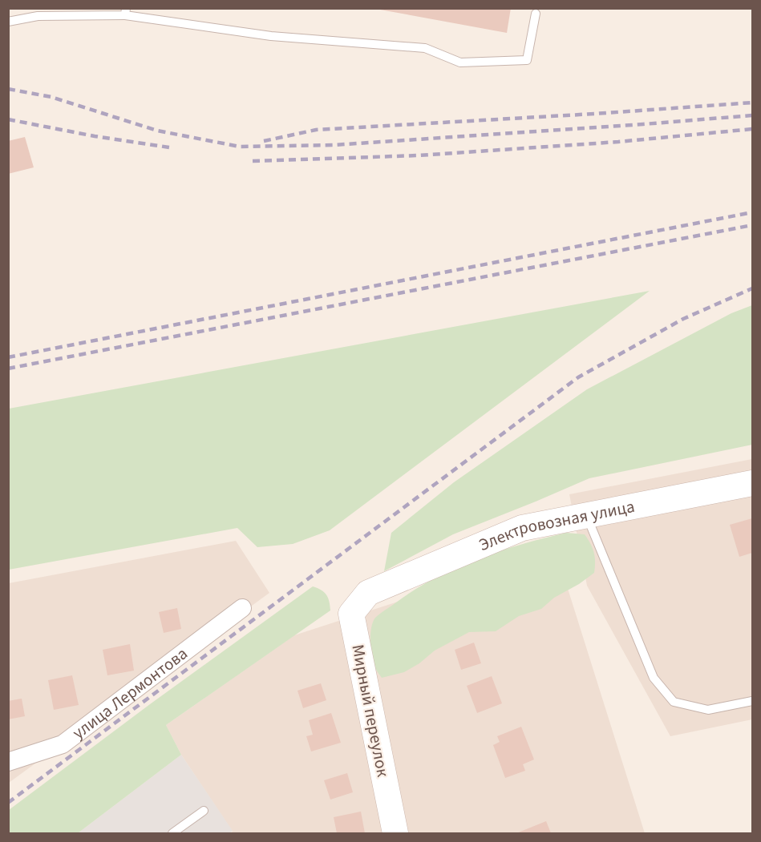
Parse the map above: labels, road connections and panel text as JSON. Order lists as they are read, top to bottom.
{
  "streets": {
    "street": ["Электровозная улица", "улица Лермонтова", "Мирный переулок"]
  },
  "crossings": [
    ["Электровозная улица", "Мирный переулок"]
  ]
}
